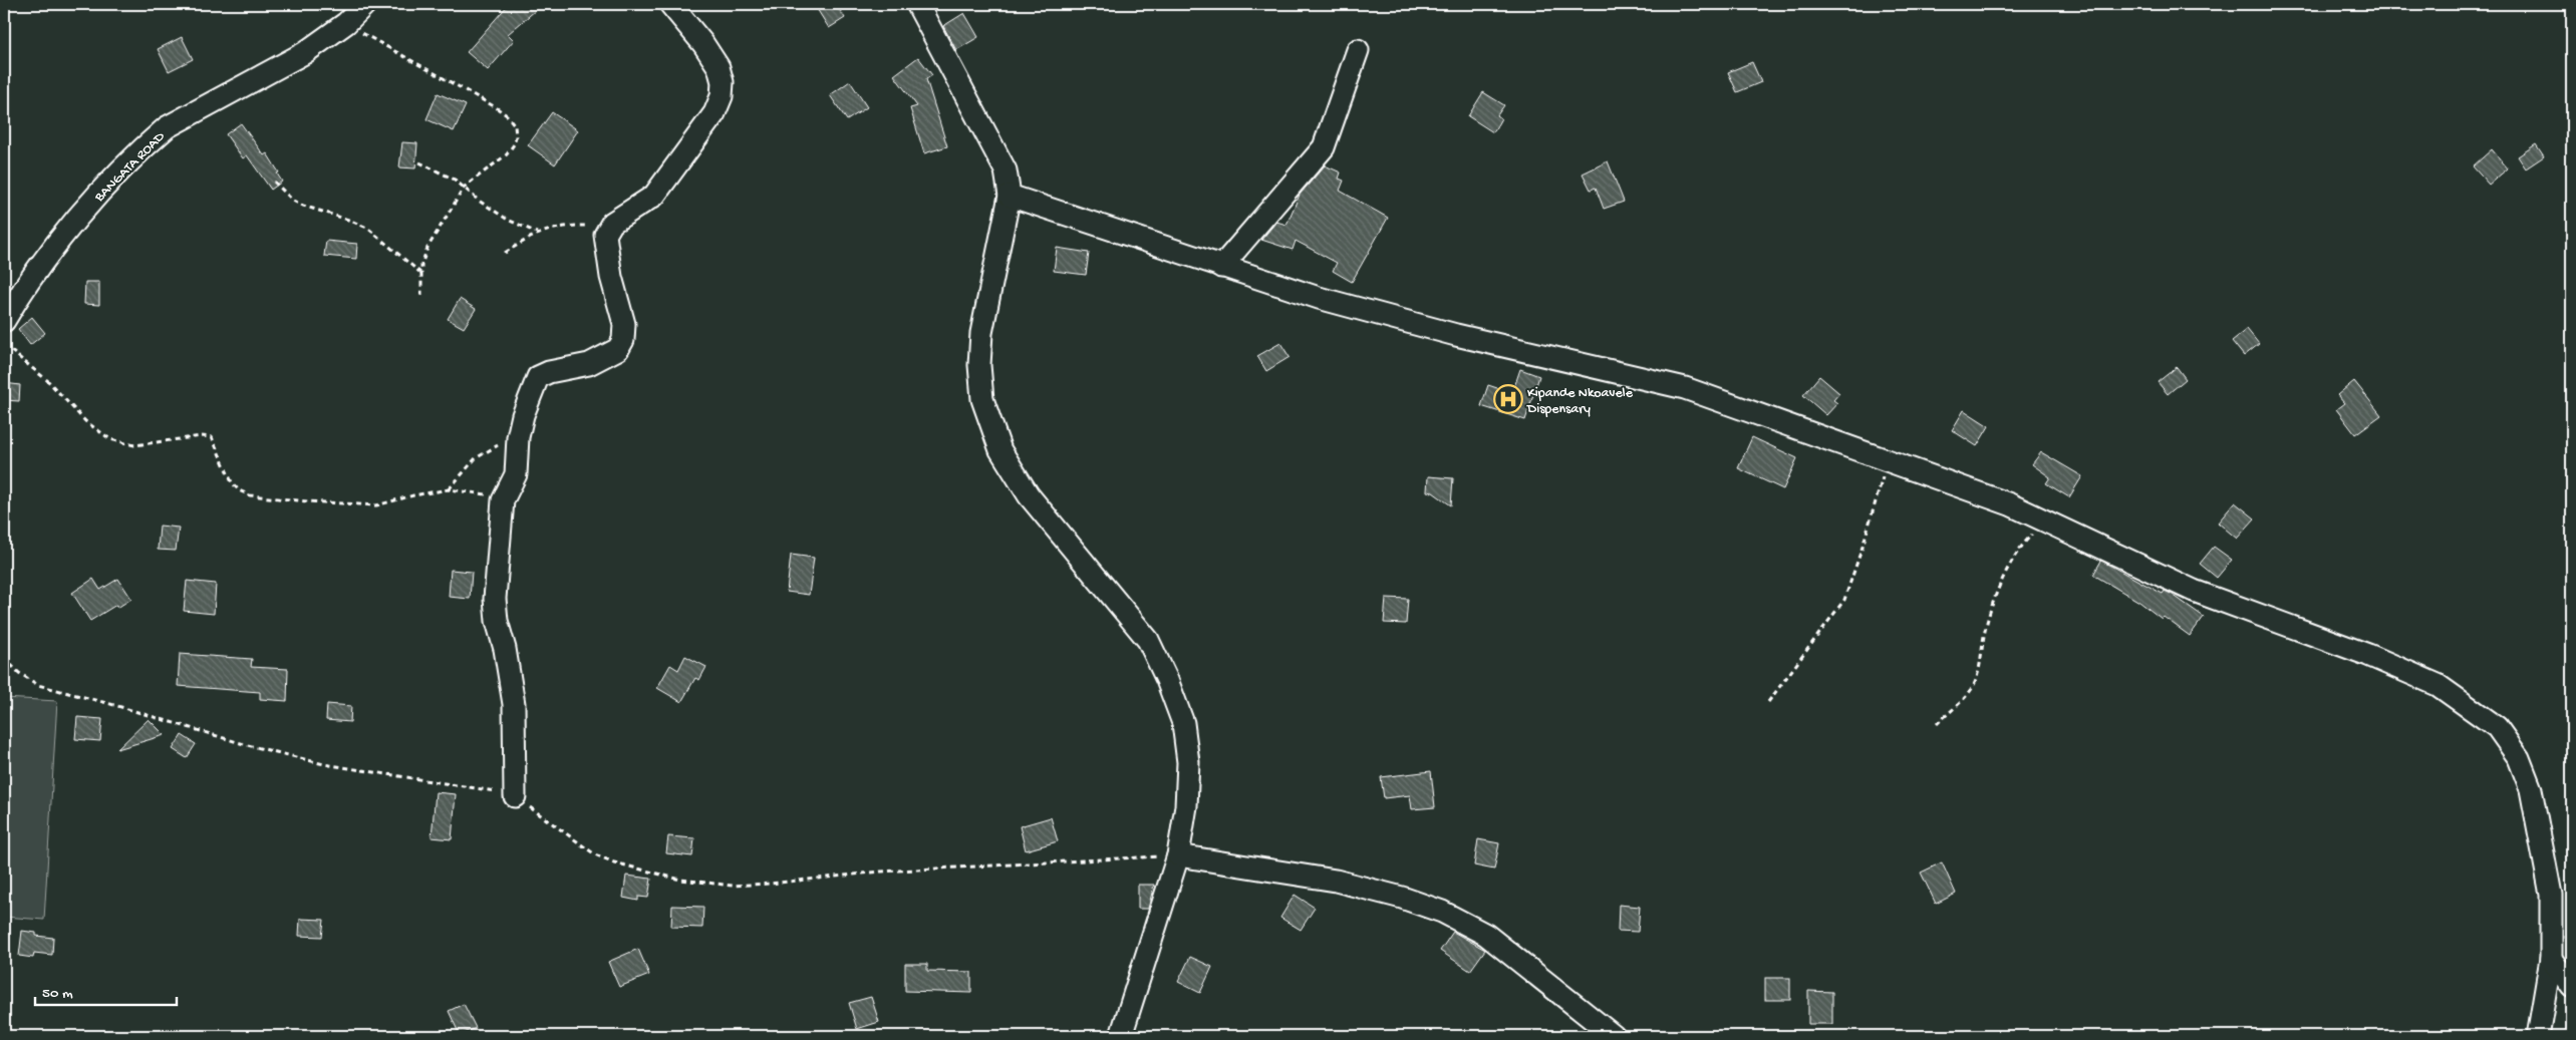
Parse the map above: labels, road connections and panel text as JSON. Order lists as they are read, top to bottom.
{
  "streets": {
    "street": ["BANGATA ROAD"]
  },
  "places": {
    "hospital": ["Kipande Nkoavele Dispensary"]
  },
  "scale_bar": "50 m"
}
